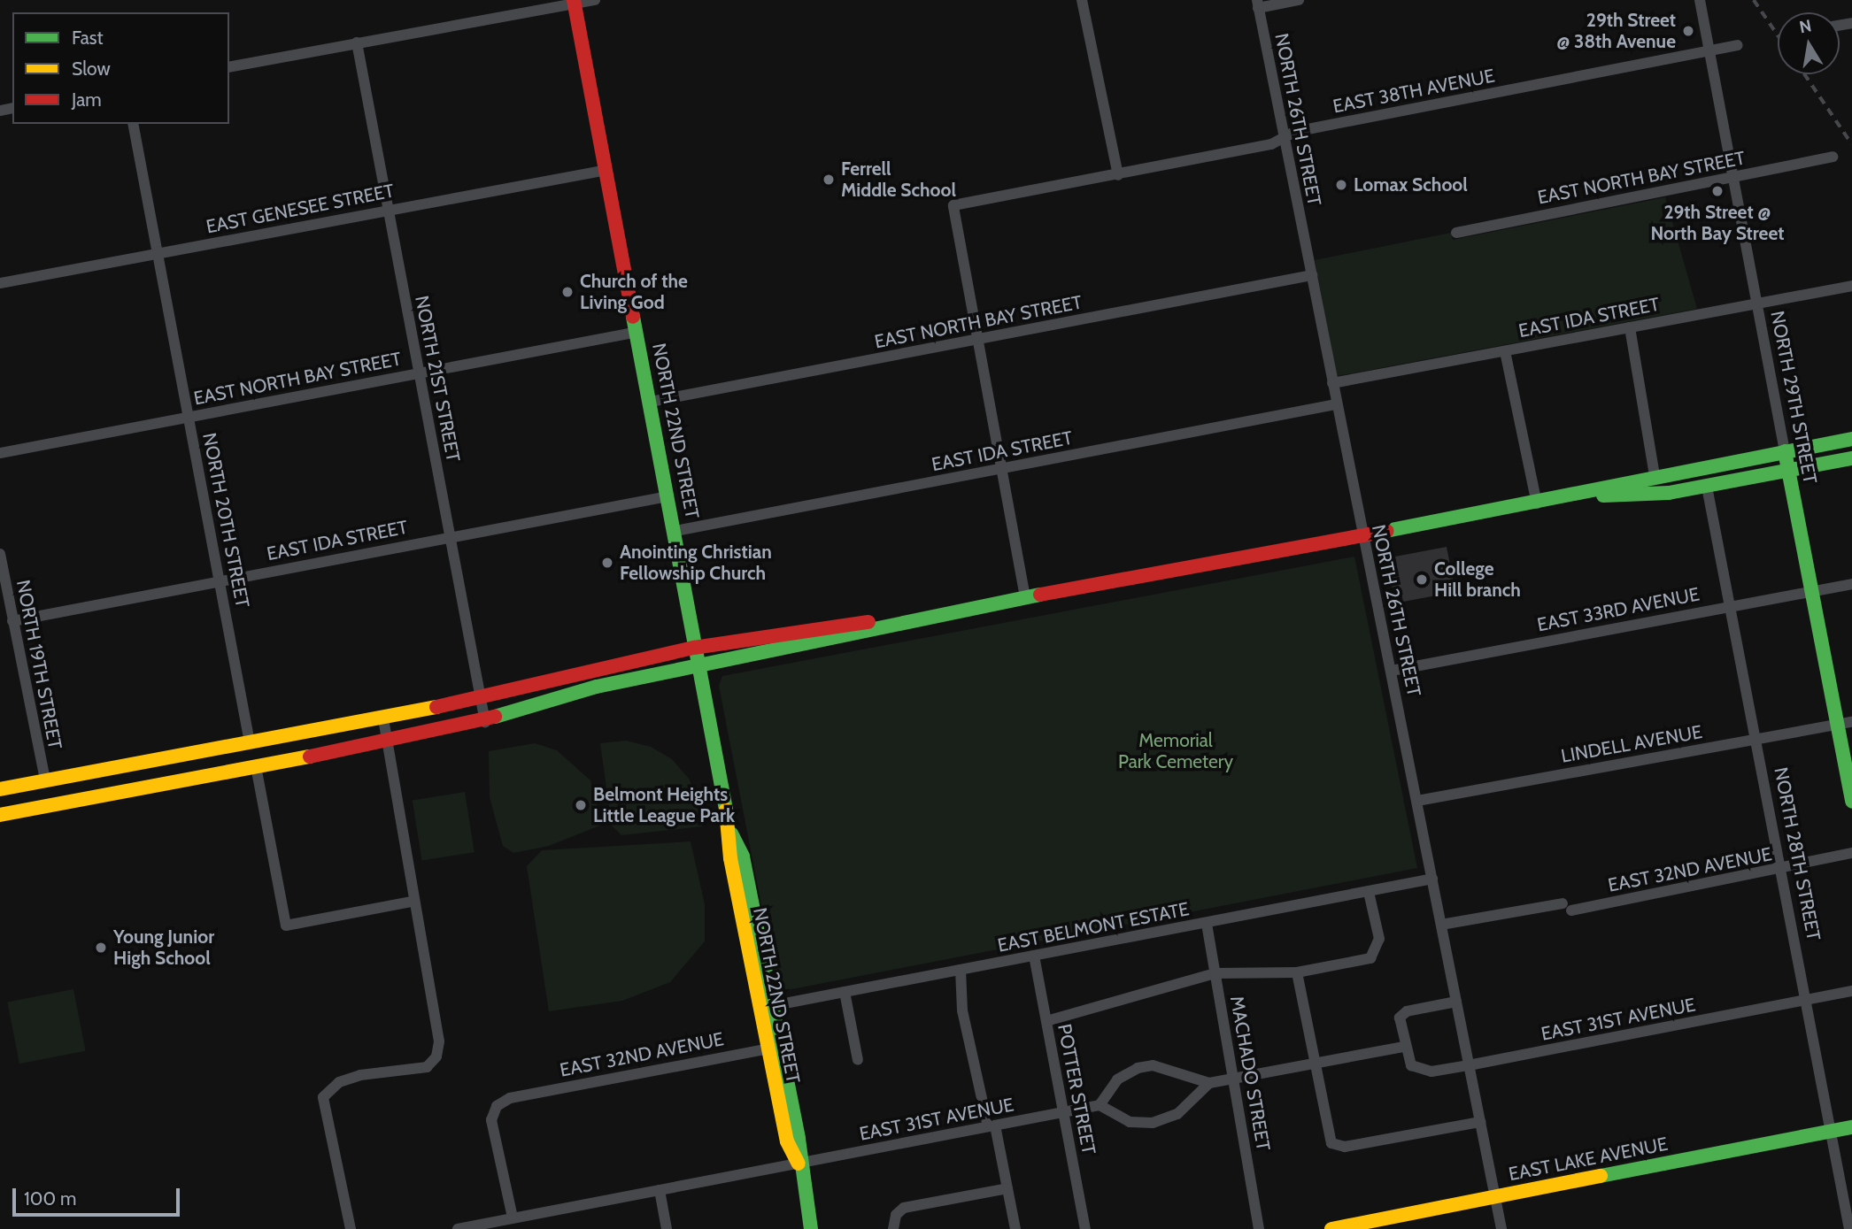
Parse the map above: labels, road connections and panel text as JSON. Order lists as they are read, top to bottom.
{
  "streets": {
    "main road": ["NORTH 29TH STREET", "NORTH 22ND STREET", "EAST LAKE AVENUE"],
    "street": [
      "EAST 38TH AVENUE",
      "NORTH 26TH STREET",
      "EAST NORTH BAY STREET",
      "EAST GENESEE STREET",
      "EAST IDA STREET",
      "NORTH 21ST STREET",
      "NORTH 20TH STREET",
      "EAST 33RD AVENUE",
      "NORTH 19TH STREET",
      "LINDELL AVENUE",
      "NORTH 28TH STREET",
      "EAST 32ND AVENUE",
      "EAST BELMONT ESTATE",
      "EAST 31ST AVENUE",
      "MACHADO STREET",
      "POTTER STREET"
    ]
  },
  "crossings": [
    ["EAST 38TH AVENUE", "NORTH 26TH STREET"],
    ["EAST 38TH AVENUE", "EAST NORTH BAY STREET"],
    ["EAST 38TH AVENUE", "NORTH 29TH STREET"],
    ["NORTH 26TH STREET", "EAST NORTH BAY STREET"],
    ["NORTH 26TH STREET", "EAST IDA STREET"],
    ["NORTH 26TH STREET", "EAST 33RD AVENUE"],
    ["NORTH 26TH STREET", "LINDELL AVENUE"],
    ["NORTH 26TH STREET", "EAST 32ND AVENUE"],
    ["NORTH 26TH STREET", "EAST BELMONT ESTATE"],
    ["NORTH 26TH STREET", "EAST 31ST AVENUE"],
    ["NORTH 26TH STREET", "EAST LAKE AVENUE"],
    ["EAST NORTH BAY STREET", "NORTH 21ST STREET"],
    ["EAST NORTH BAY STREET", "NORTH 29TH STREET"],
    ["EAST NORTH BAY STREET", "NORTH 22ND STREET"],
    ["EAST NORTH BAY STREET", "NORTH 20TH STREET"],
    ["EAST GENESEE STREET", "NORTH 21ST STREET"],
    ["EAST GENESEE STREET", "NORTH 22ND STREET"],
    ["EAST GENESEE STREET", "NORTH 20TH STREET"],
    ["EAST IDA STREET", "NORTH 21ST STREET"],
    ["EAST IDA STREET", "NORTH 29TH STREET"],
    ["EAST IDA STREET", "NORTH 22ND STREET"],
    ["EAST IDA STREET", "NORTH 20TH STREET"],
    ["EAST IDA STREET", "NORTH 19TH STREET"],
    ["NORTH 29TH STREET", "EAST 33RD AVENUE"],
    ["NORTH 29TH STREET", "LINDELL AVENUE"],
    ["NORTH 22ND STREET", "EAST 32ND AVENUE"],
    ["NORTH 22ND STREET", "EAST BELMONT ESTATE"],
    ["NORTH 22ND STREET", "EAST 31ST AVENUE"],
    ["EAST 33RD AVENUE", "NORTH 28TH STREET"],
    ["LINDELL AVENUE", "NORTH 28TH STREET"],
    ["NORTH 28TH STREET", "EAST 32ND AVENUE"],
    ["NORTH 28TH STREET", "EAST 31ST AVENUE"],
    ["NORTH 28TH STREET", "EAST LAKE AVENUE"],
    ["EAST 32ND AVENUE", "EAST 31ST AVENUE"],
    ["EAST BELMONT ESTATE", "MACHADO STREET"],
    ["EAST BELMONT ESTATE", "POTTER STREET"],
    ["EAST 31ST AVENUE", "POTTER STREET"]
  ],
  "parks": ["Memorial Park Cemetery"],
  "places": [
    "29th Street @ 38th Avenue",
    "Ferrell Middle School",
    "Lomax School",
    "29th Street @ North Bay Street",
    "Church of the Living God",
    "Anointing Christian Fellowship Church",
    "College Hill branch",
    "Belmont Heights Little League Park",
    "Young Junior High School"
  ],
  "legend": ["Fast", "Slow", "Jam"],
  "scale_bar": "100 m",
  "north": "top"
}
